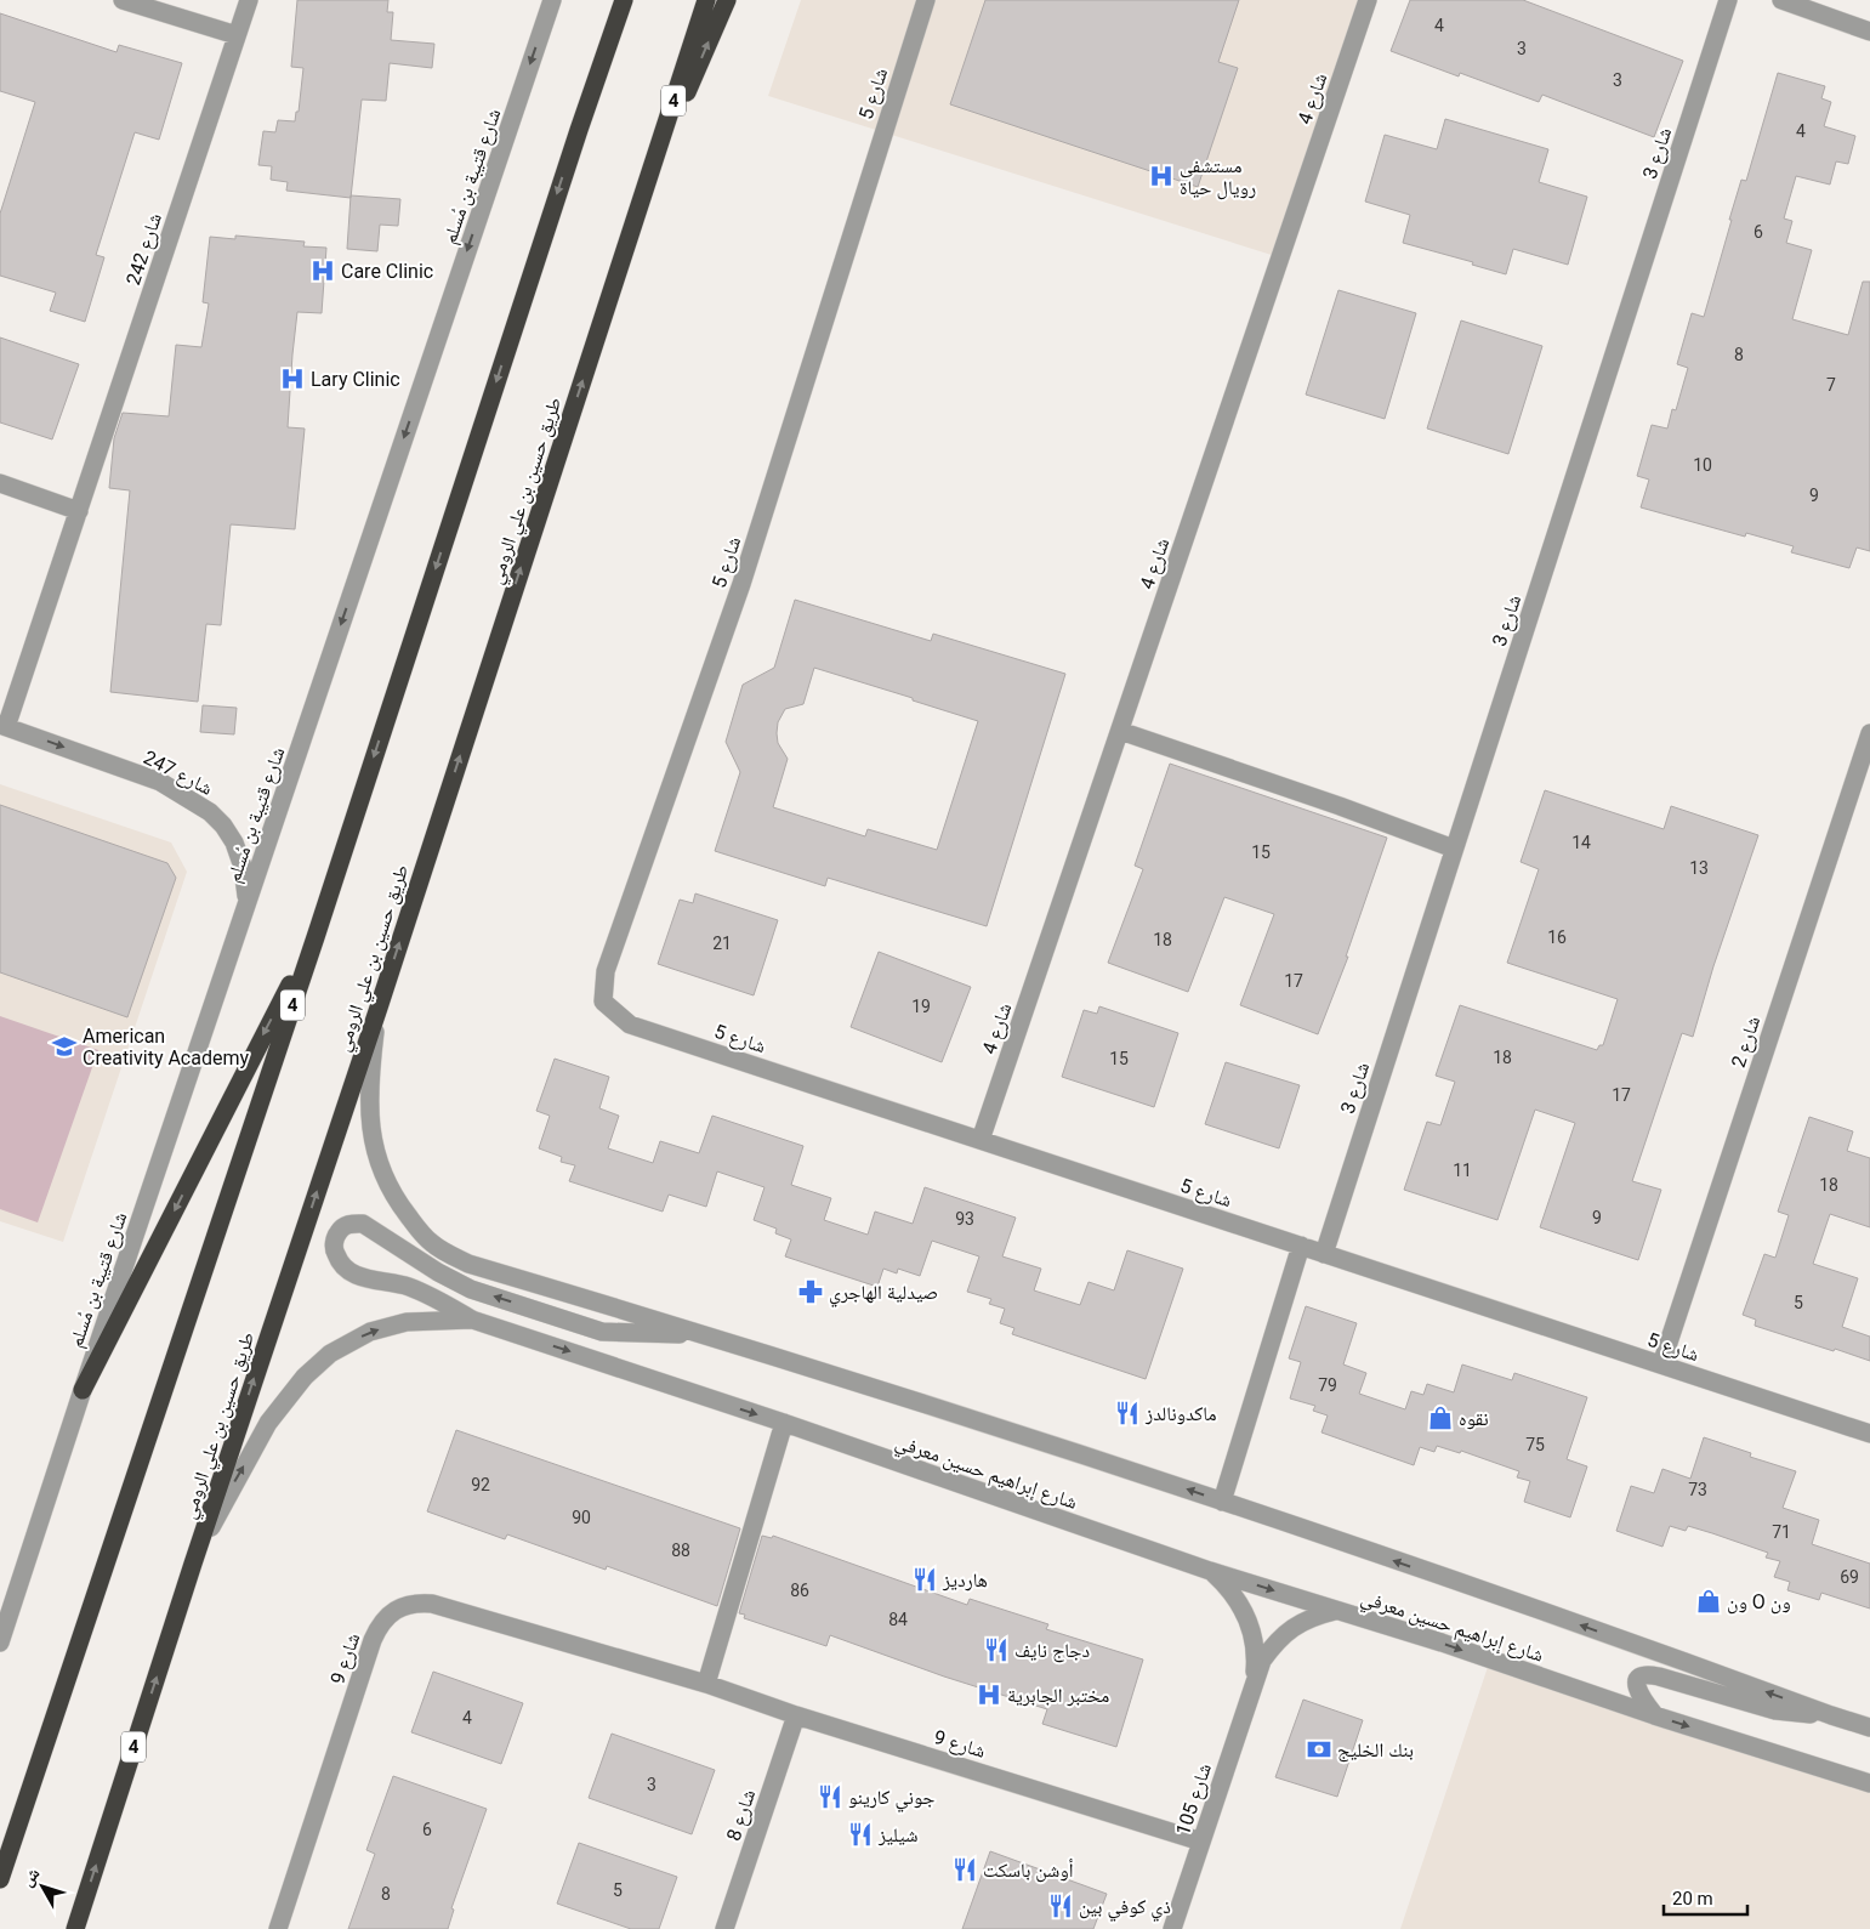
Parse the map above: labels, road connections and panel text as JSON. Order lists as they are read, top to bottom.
{
  "streets": {
    "highway": ["4", "طريق حسين بن علي الرومي"],
    "street": [
      "شارع 5",
      "شارع 4",
      "شارع 3",
      "شارع قتيبة بن مُسلم",
      "شارع 242",
      "شارع 247",
      "شارع 2",
      "شارع إبراهيم حسين معرفي",
      "شارع 9",
      "شارع 105",
      "شارع 8"
    ]
  },
  "crossings": [
    ["شارع 5", "شارع 4"],
    ["شارع 5", "شارع 3"],
    ["شارع 5", "شارع 2"],
    ["شارع قتيبة بن مُسلم", "شارع 247"],
    ["شارع 242", "شارع 247"],
    ["طريق حسين بن علي الرومي", "شارع إبراهيم حسين معرفي"],
    ["شارع إبراهيم حسين معرفي", "شارع 105"],
    ["شارع 9", "شارع 105"],
    ["شارع 9", "شارع 8"]
  ],
  "one_way": ["شارع قتيبة بن مُسلم", "شارع 247"],
  "places": {
    "hospital": [
      "مستشفى رويال حياة",
      "Care Clinic",
      "Lary Clinic",
      "مختبر الجابرية"
    ],
    "school or university": ["American Creativity Academy"],
    "pharmacy": ["صيدلية الهاجري"],
    "restaurant": [
      "ماكدونالدز",
      "هارديز",
      "دجاج نايف",
      "جوني كارينو",
      "شيليز",
      "أوشن باسكت",
      "ذي كوفي بين"
    ],
    "shop": ["نقوه", "ون O ون"],
    "bank": ["بنك الخليج"]
  },
  "house_numbers": [
    "4",
    "3",
    "3",
    "4",
    "6",
    "8",
    "7",
    "10",
    "9",
    "14",
    "15",
    "13",
    "16",
    "18",
    "21",
    "17",
    "19",
    "18",
    "15",
    "17",
    "11",
    "18",
    "9",
    "93",
    "5",
    "79",
    "75",
    "92",
    "73",
    "90",
    "71",
    "88",
    "69",
    "86",
    "84",
    "4",
    "3",
    "6",
    "5",
    "8"
  ],
  "scale_bar": "20 m",
  "north": "top left"
}
